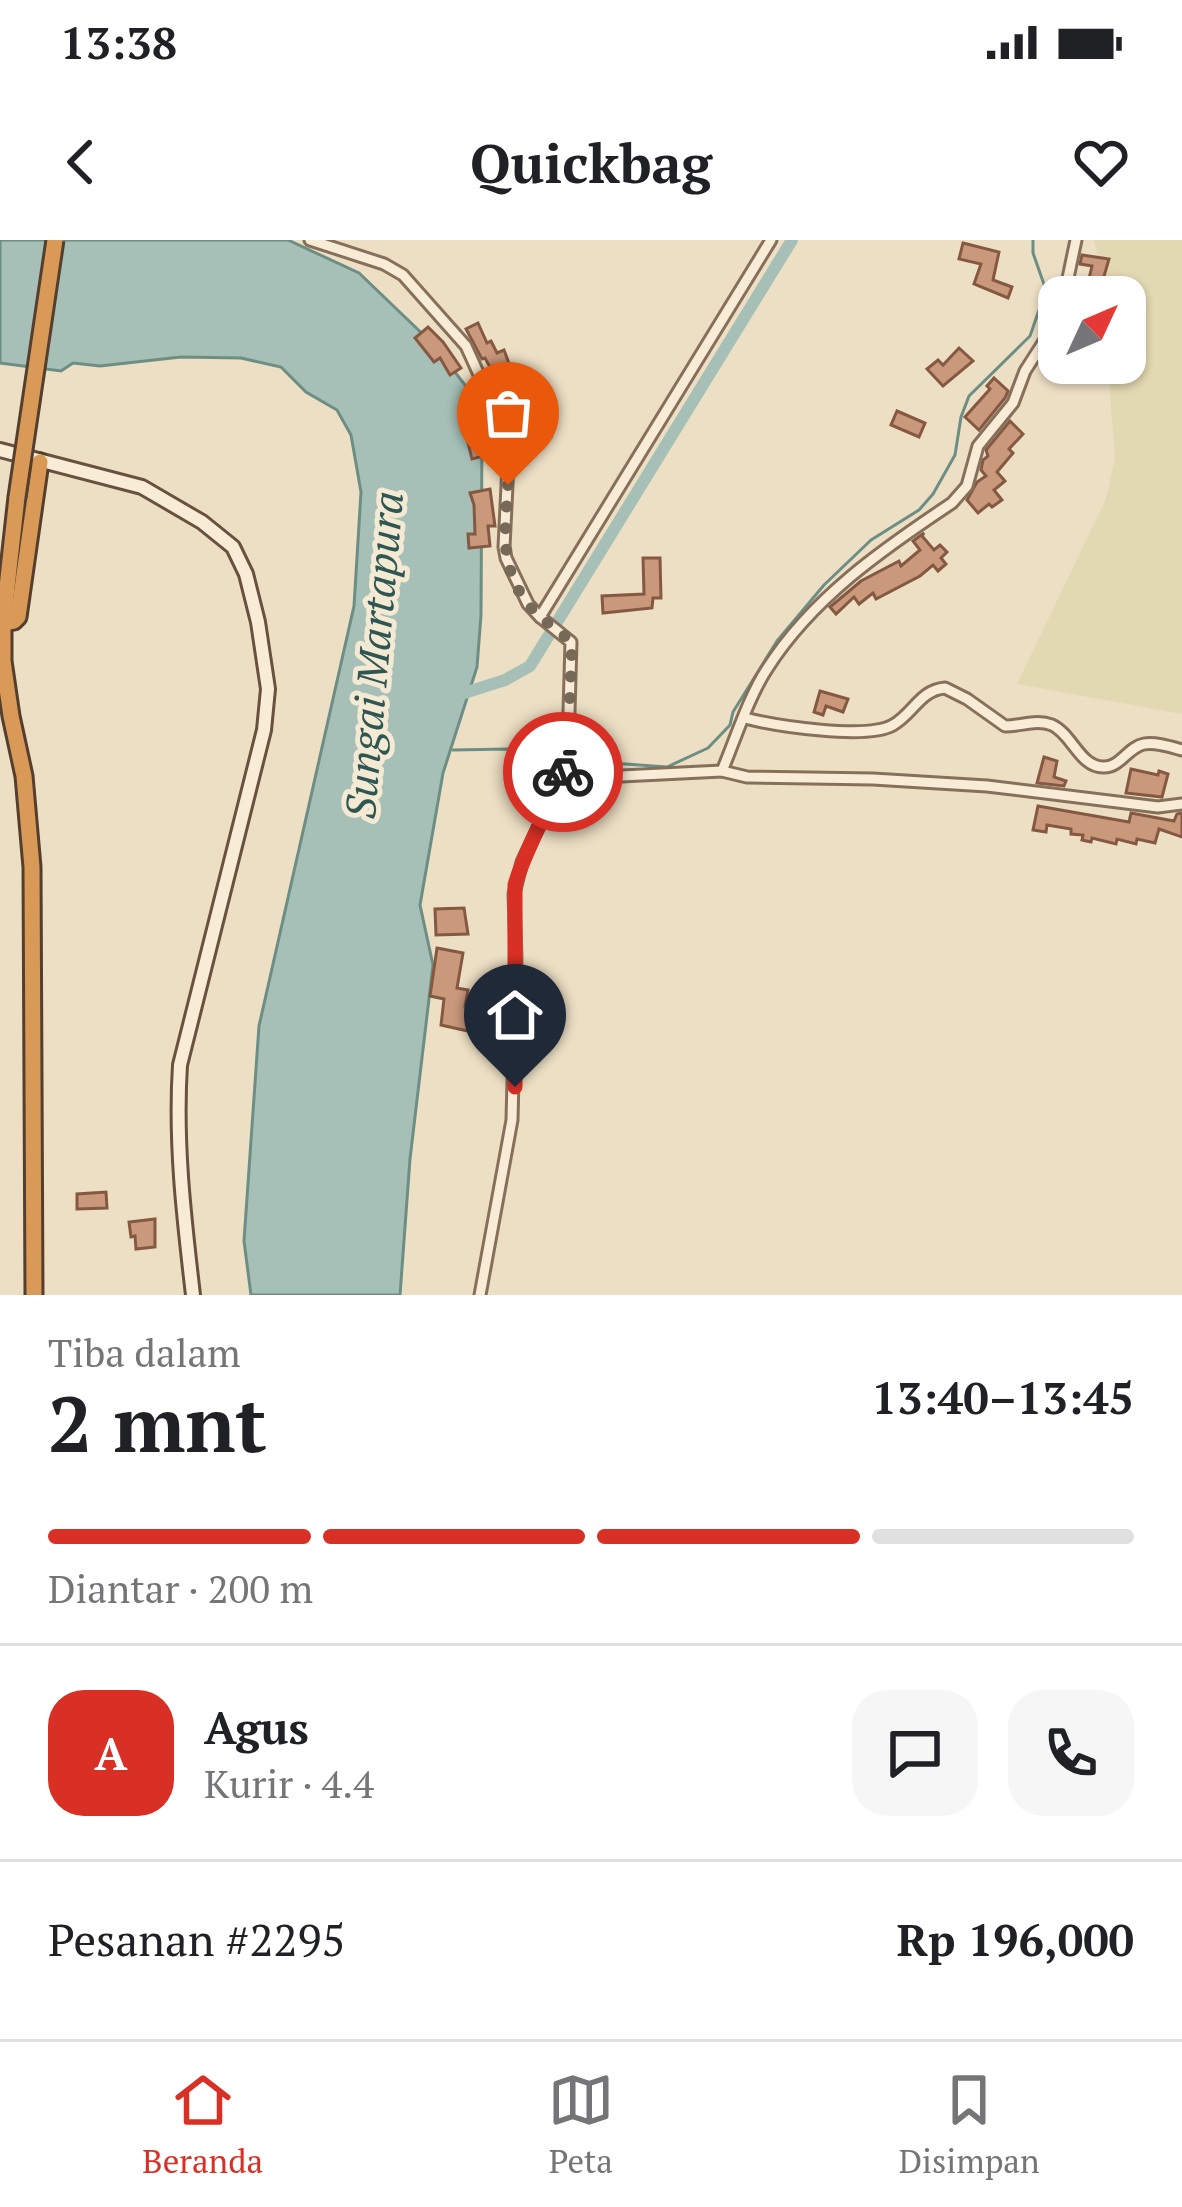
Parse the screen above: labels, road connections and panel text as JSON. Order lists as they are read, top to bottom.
{
  "water": ["Sungai Martapura"],
  "north": "top right",
  "page": {
    "status": "13:38",
    "header": "Quickbag",
    "heading": ["2 mnt", "Tiba dalam", "13:40–13:45"],
    "panel": [
      "Agus",
      "Kurir · 4.4",
      "Pesanan #2295",
      "Rp 196,000"
    ],
    "bar": "Diantar · 200 m",
    "round": "A",
    "tabs": ["Beranda", "Peta", "Disimpan"]
  }
}
